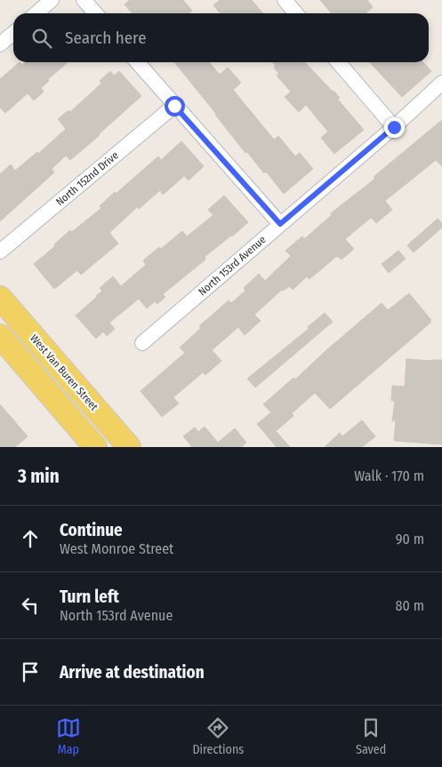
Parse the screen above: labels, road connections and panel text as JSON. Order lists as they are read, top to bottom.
{
  "streets": {
    "main road": ["West Van Buren Street"],
    "street": ["North 152nd Drive", "North 153rd Avenue"]
  },
  "page": {
    "search": "Search here",
    "heading": ["3 min", "Walk · 170 m"],
    "list": [
      ["Continue", "West Monroe Street", "90 m"],
      ["Turn left", "North 153rd Avenue", "80 m"],
      "Arrive at destination"
    ],
    "nav": ["Map", "Directions", "Saved"]
  }
}
